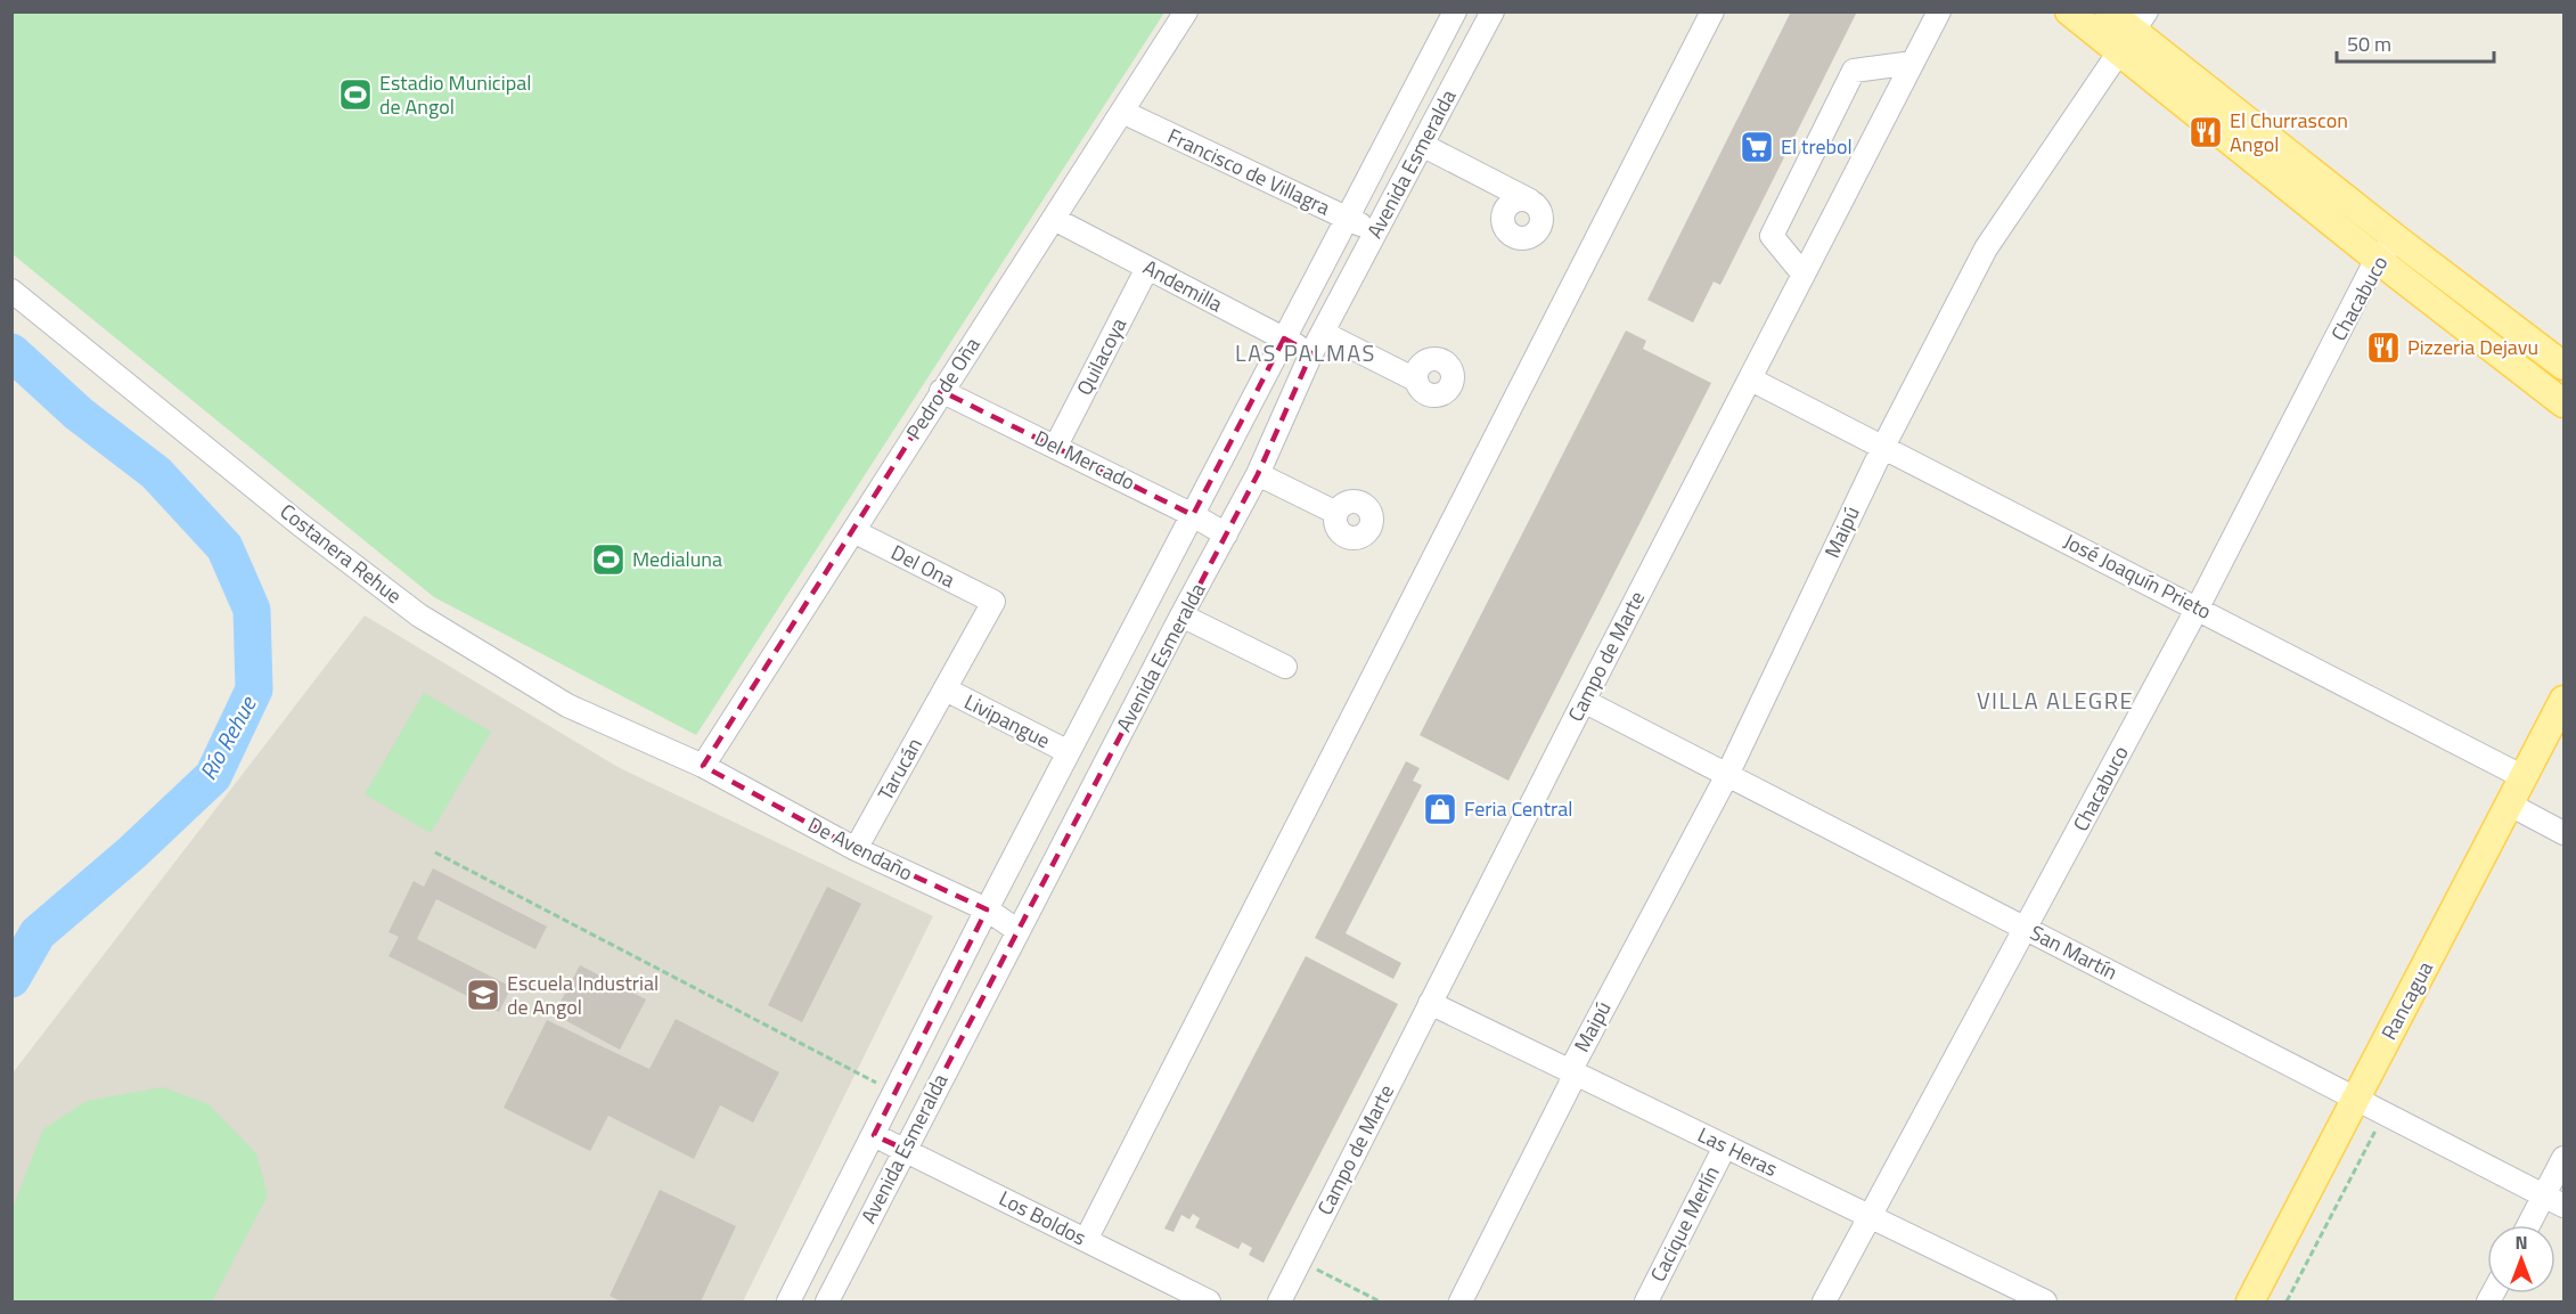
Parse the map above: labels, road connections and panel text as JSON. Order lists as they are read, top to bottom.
{
  "streets": {
    "main road": ["Rancagua"],
    "street": [
      "Avenida Esmeralda",
      "Francisco de Villagra",
      "Andemilla",
      "Chacabuco",
      "Quilacoya",
      "Pedro de Oña",
      "Del Mercado",
      "Maipú",
      "Costanera Rehue",
      "Del Ona",
      "José Joaquín Prieto",
      "Campo de Marte",
      "Livipangue",
      "Tarucán",
      "De Avendaño",
      "San Martín",
      "Las Heras",
      "Los Boldos",
      "Cacique Merlín"
    ]
  },
  "crossings": [
    ["Avenida Esmeralda", "Francisco de Villagra"],
    ["Avenida Esmeralda", "Andemilla"],
    ["Avenida Esmeralda", "Del Mercado"],
    ["Avenida Esmeralda", "Livipangue"],
    ["Avenida Esmeralda", "De Avendaño"],
    ["Avenida Esmeralda", "Los Boldos"],
    ["Francisco de Villagra", "Pedro de Oña"],
    ["Andemilla", "Quilacoya"],
    ["Andemilla", "Pedro de Oña"],
    ["Chacabuco", "José Joaquín Prieto"],
    ["Chacabuco", "San Martín"],
    ["Chacabuco", "Las Heras"],
    ["Quilacoya", "Del Mercado"],
    ["Pedro de Oña", "Del Mercado"],
    ["Pedro de Oña", "Costanera Rehue"],
    ["Pedro de Oña", "Del Ona"],
    ["Pedro de Oña", "De Avendaño"],
    ["Maipú", "José Joaquín Prieto"],
    ["Maipú", "San Martín"],
    ["Maipú", "Las Heras"],
    ["Costanera Rehue", "De Avendaño"],
    ["Del Ona", "Tarucán"],
    ["José Joaquín Prieto", "Campo de Marte"],
    ["José Joaquín Prieto", "Rancagua"],
    ["Campo de Marte", "San Martín"],
    ["Campo de Marte", "Las Heras"],
    ["Livipangue", "Tarucán"],
    ["Tarucán", "De Avendaño"],
    ["San Martín", "Rancagua"],
    ["Las Heras", "Cacique Merlín"]
  ],
  "districts": ["LAS PALMAS", "VILLA ALEGRE"],
  "water": ["Río Rehue"],
  "places": {
    "sports": ["Estadio Municipal de Angol", "Medialuna"],
    "restaurant": ["El Churrascon Angol", "Pizzeria Dejavu"],
    "supermarket": ["El trebol"],
    "shop": ["Feria Central"],
    "school or university": ["Escuela Industrial de Angol"]
  },
  "scale_bar": "50 m",
  "north": "top"
}
